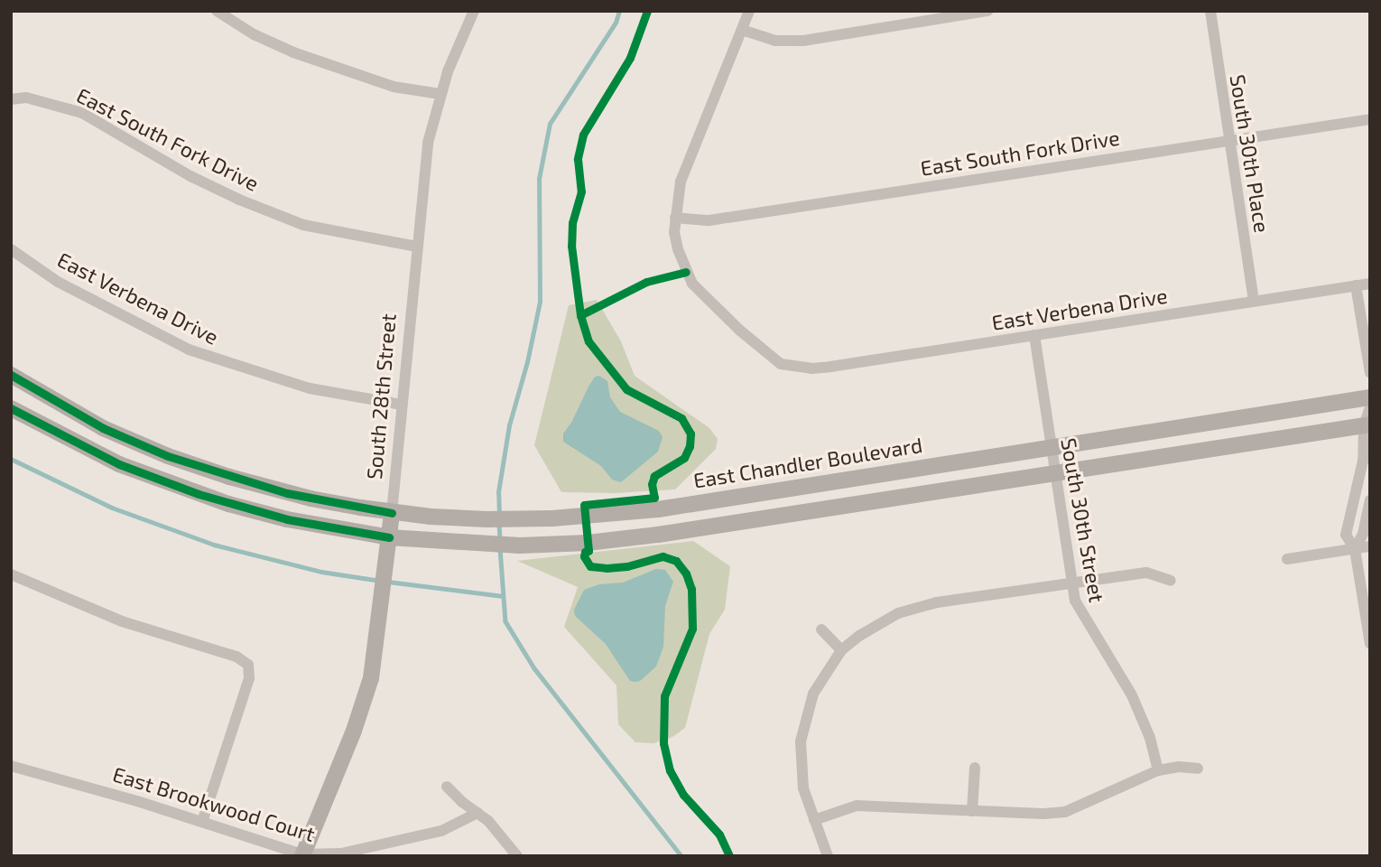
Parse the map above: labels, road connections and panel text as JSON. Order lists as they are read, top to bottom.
{
  "streets": {
    "main road": ["South 28th Street", "East Chandler Boulevard"],
    "street": [
      "East South Fork Drive",
      "South 30th Place",
      "East Verbena Drive",
      "South 30th Street",
      "East Brookwood Court"
    ]
  },
  "crossings": [
    ["East South Fork Drive", "South 30th Place"],
    ["East South Fork Drive", "East Verbena Drive"],
    ["East South Fork Drive", "South 28th Street"],
    ["South 30th Place", "East Verbena Drive"],
    ["East Verbena Drive", "South 28th Street"],
    ["East Verbena Drive", "South 30th Street"],
    ["South 28th Street", "East Chandler Boulevard"],
    ["South 28th Street", "East Brookwood Court"],
    ["East Chandler Boulevard", "South 30th Street"]
  ]
}
